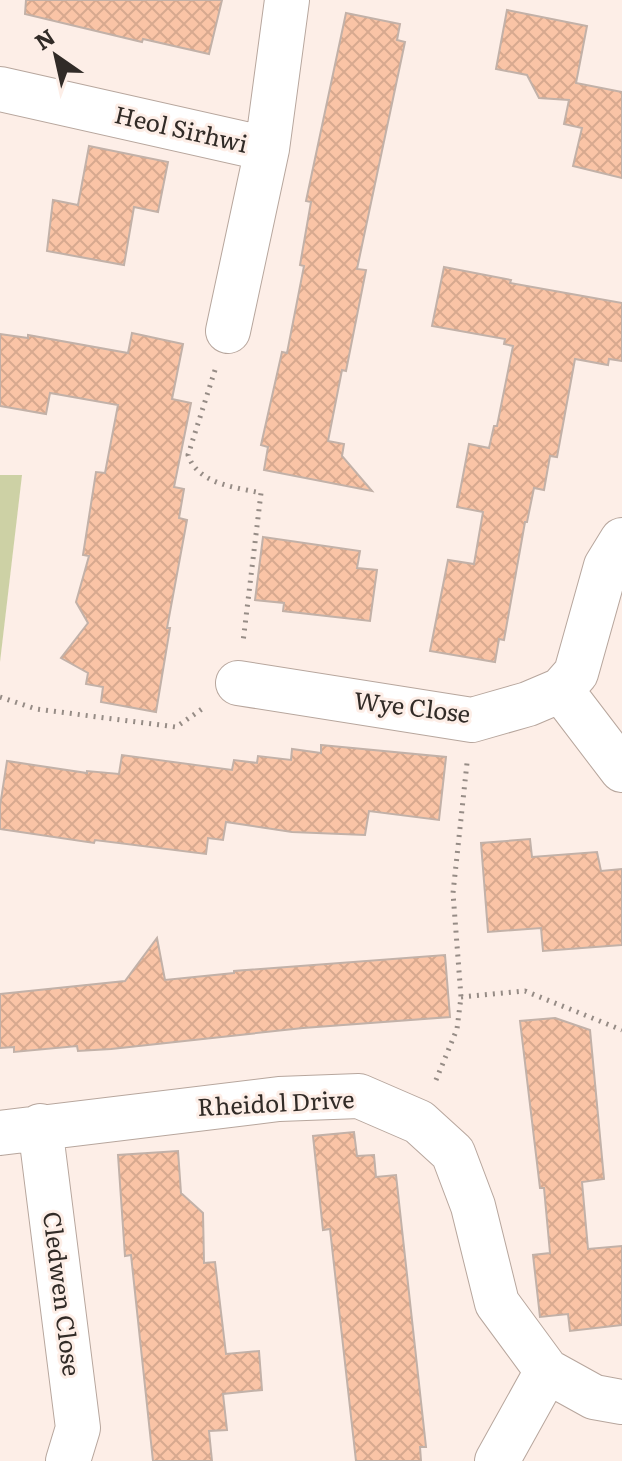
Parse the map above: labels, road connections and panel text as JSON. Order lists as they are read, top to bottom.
{
  "streets": {
    "street": [
      "Heol Sirhwi",
      "Wye Close",
      "Rheidol Drive",
      "Cledwen Close"
    ]
  },
  "crossings": [
    ["Rheidol Drive", "Cledwen Close"]
  ],
  "north": "top left"
}
